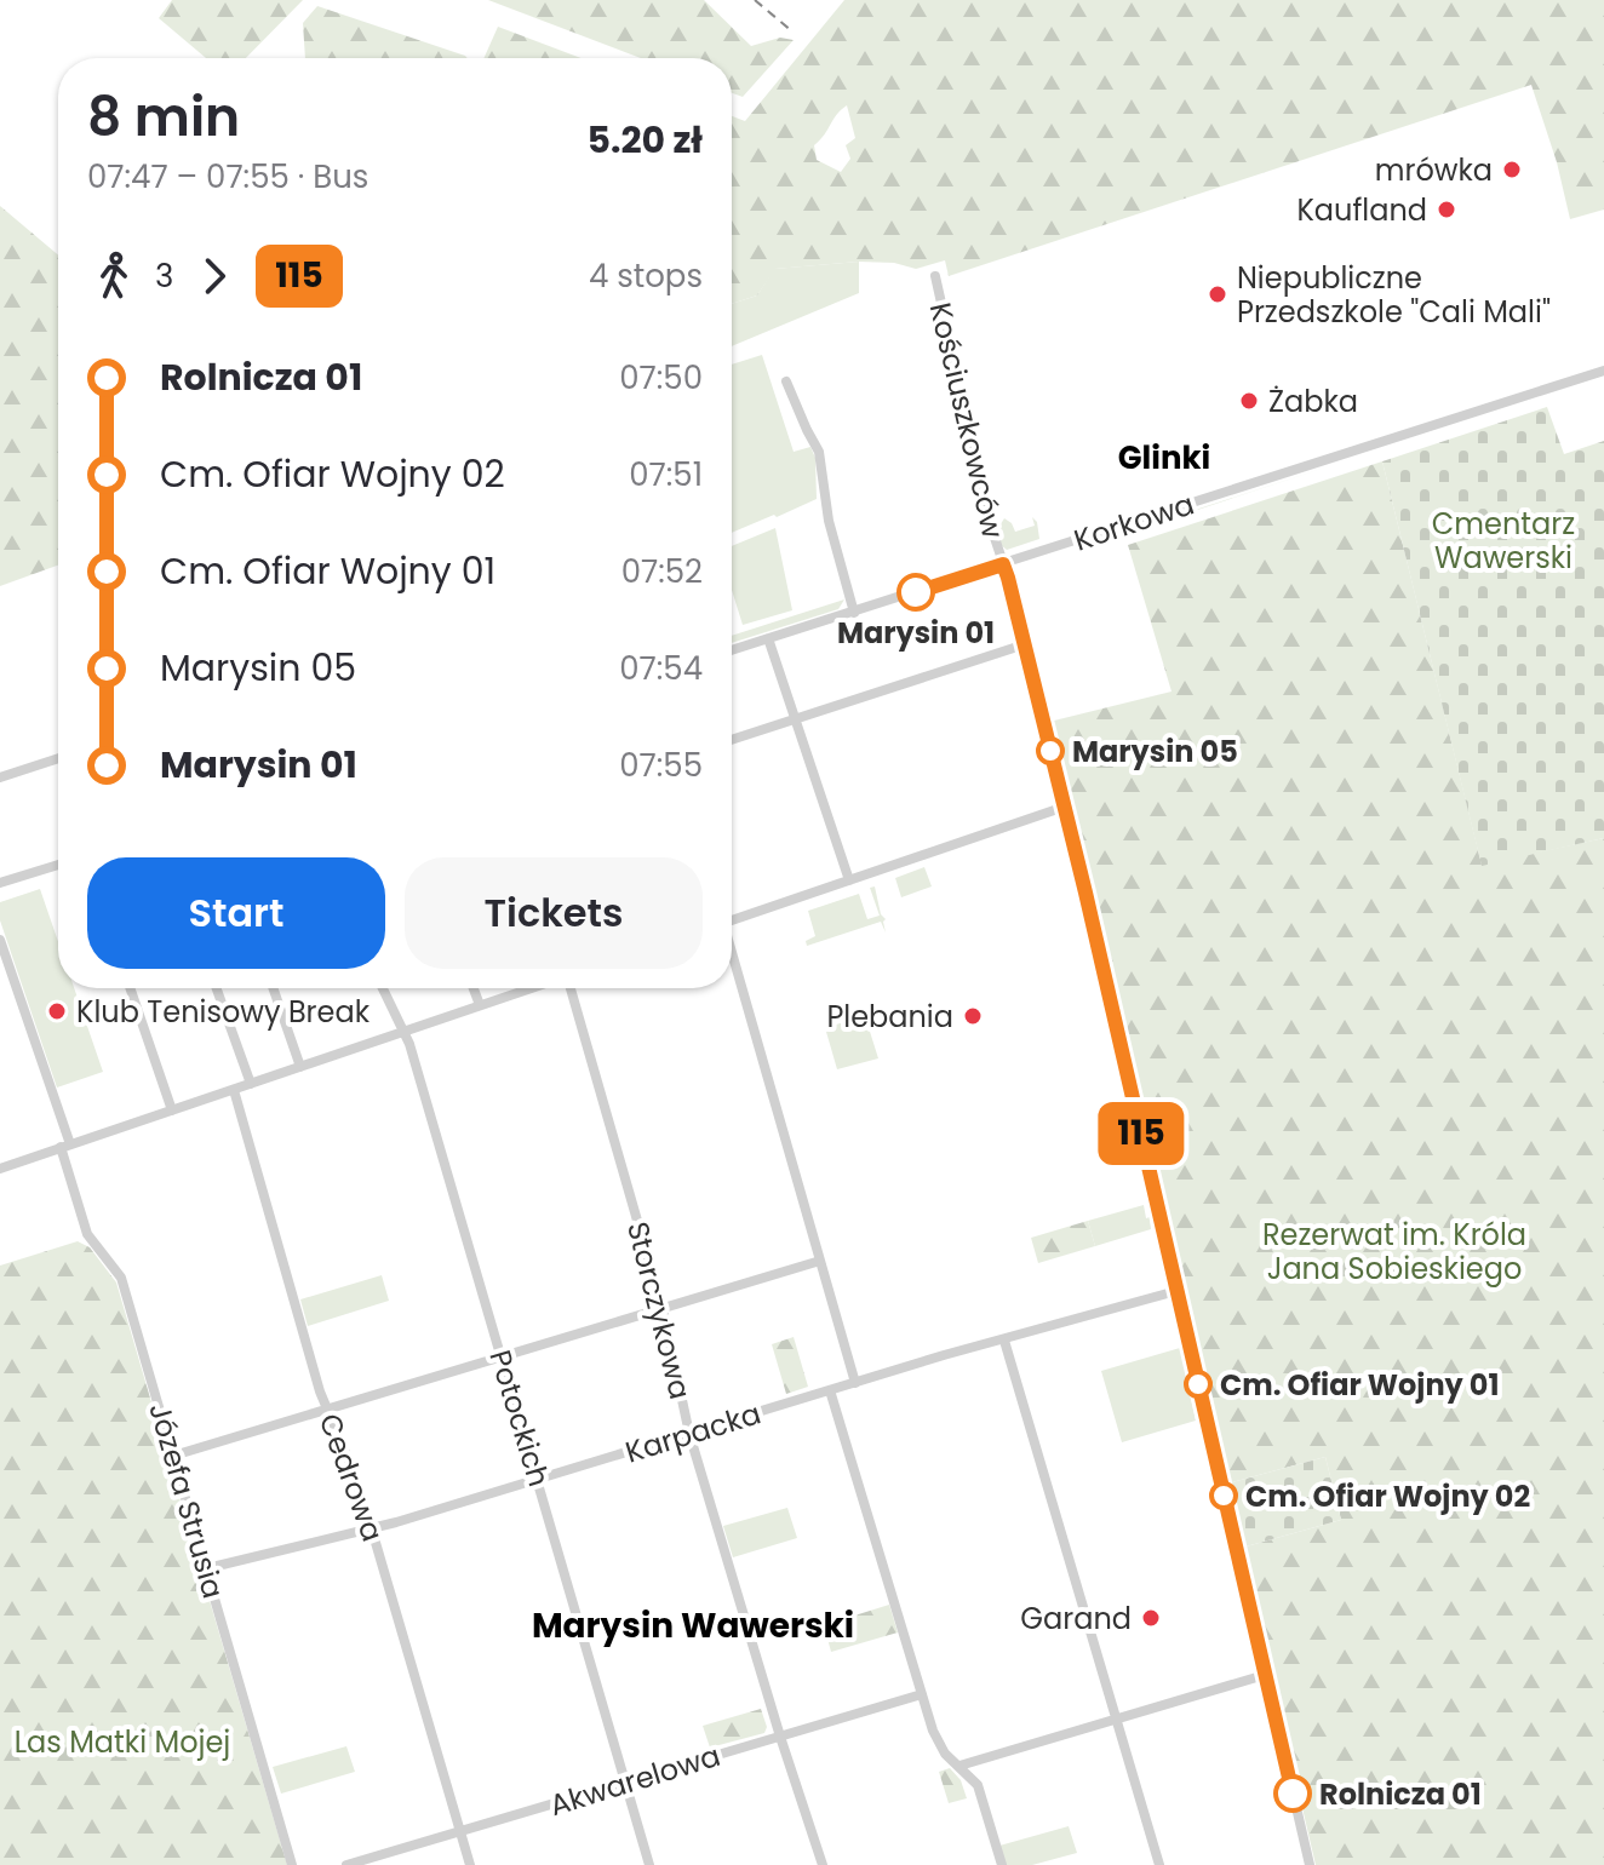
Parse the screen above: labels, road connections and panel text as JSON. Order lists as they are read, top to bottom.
{
  "streets": {
    "street": [
      "Kościuszkowców",
      "Korkowa",
      "Storczykowa",
      "Potockich",
      "Karpacka",
      "Cedrowa",
      "Józefa Strusia",
      "Akwarelowa"
    ]
  },
  "crossings": [
    ["Kościuszkowców", "Korkowa"],
    ["Kościuszkowców", "Karpacka"],
    ["Storczykowa", "Karpacka"],
    ["Storczykowa", "Akwarelowa"],
    ["Potockich", "Karpacka"],
    ["Potockich", "Akwarelowa"],
    ["Karpacka", "Cedrowa"],
    ["Karpacka", "Józefa Strusia"],
    ["Cedrowa", "Akwarelowa"]
  ],
  "districts": ["Glinki", "Marysin Wawerski"],
  "parks": ["Cmentarz Wawerski", "Rezerwat im. Króla Jana Sobieskiego", "Las Matki Mojej"],
  "places": [
    "mrówka",
    "Kaufland",
    "Niepubliczne Przedszkole \"Cali Mali\"",
    "Żabka",
    "Marysin 01",
    "Marysin 05",
    "Klub Tenisowy Break",
    "Plebania",
    "Cm. Ofiar Wojny 01",
    "Cm. Ofiar Wojny 02",
    "Garand",
    "Rolnicza 01"
  ],
  "lines": ["bus line 115"],
  "page": {
    "on_map": "115",
    "heading": ["8 min", "07:47 – 07:55 · Bus", "5.20 zł"],
    "legs": ["3", "115", "4 stops"],
    "list": [
      {
        "name": "Rolnicza 01",
        "value": "07:50"
      },
      {
        "name": "Cm. Ofiar Wojny 02",
        "value": "07:51"
      },
      {
        "name": "Cm. Ofiar Wojny 01",
        "value": "07:52"
      },
      {
        "name": "Marysin 05",
        "value": "07:54"
      },
      {
        "name": "Marysin 01",
        "value": "07:55"
      }
    ],
    "buttons": ["Start", "Tickets"]
  }
}
